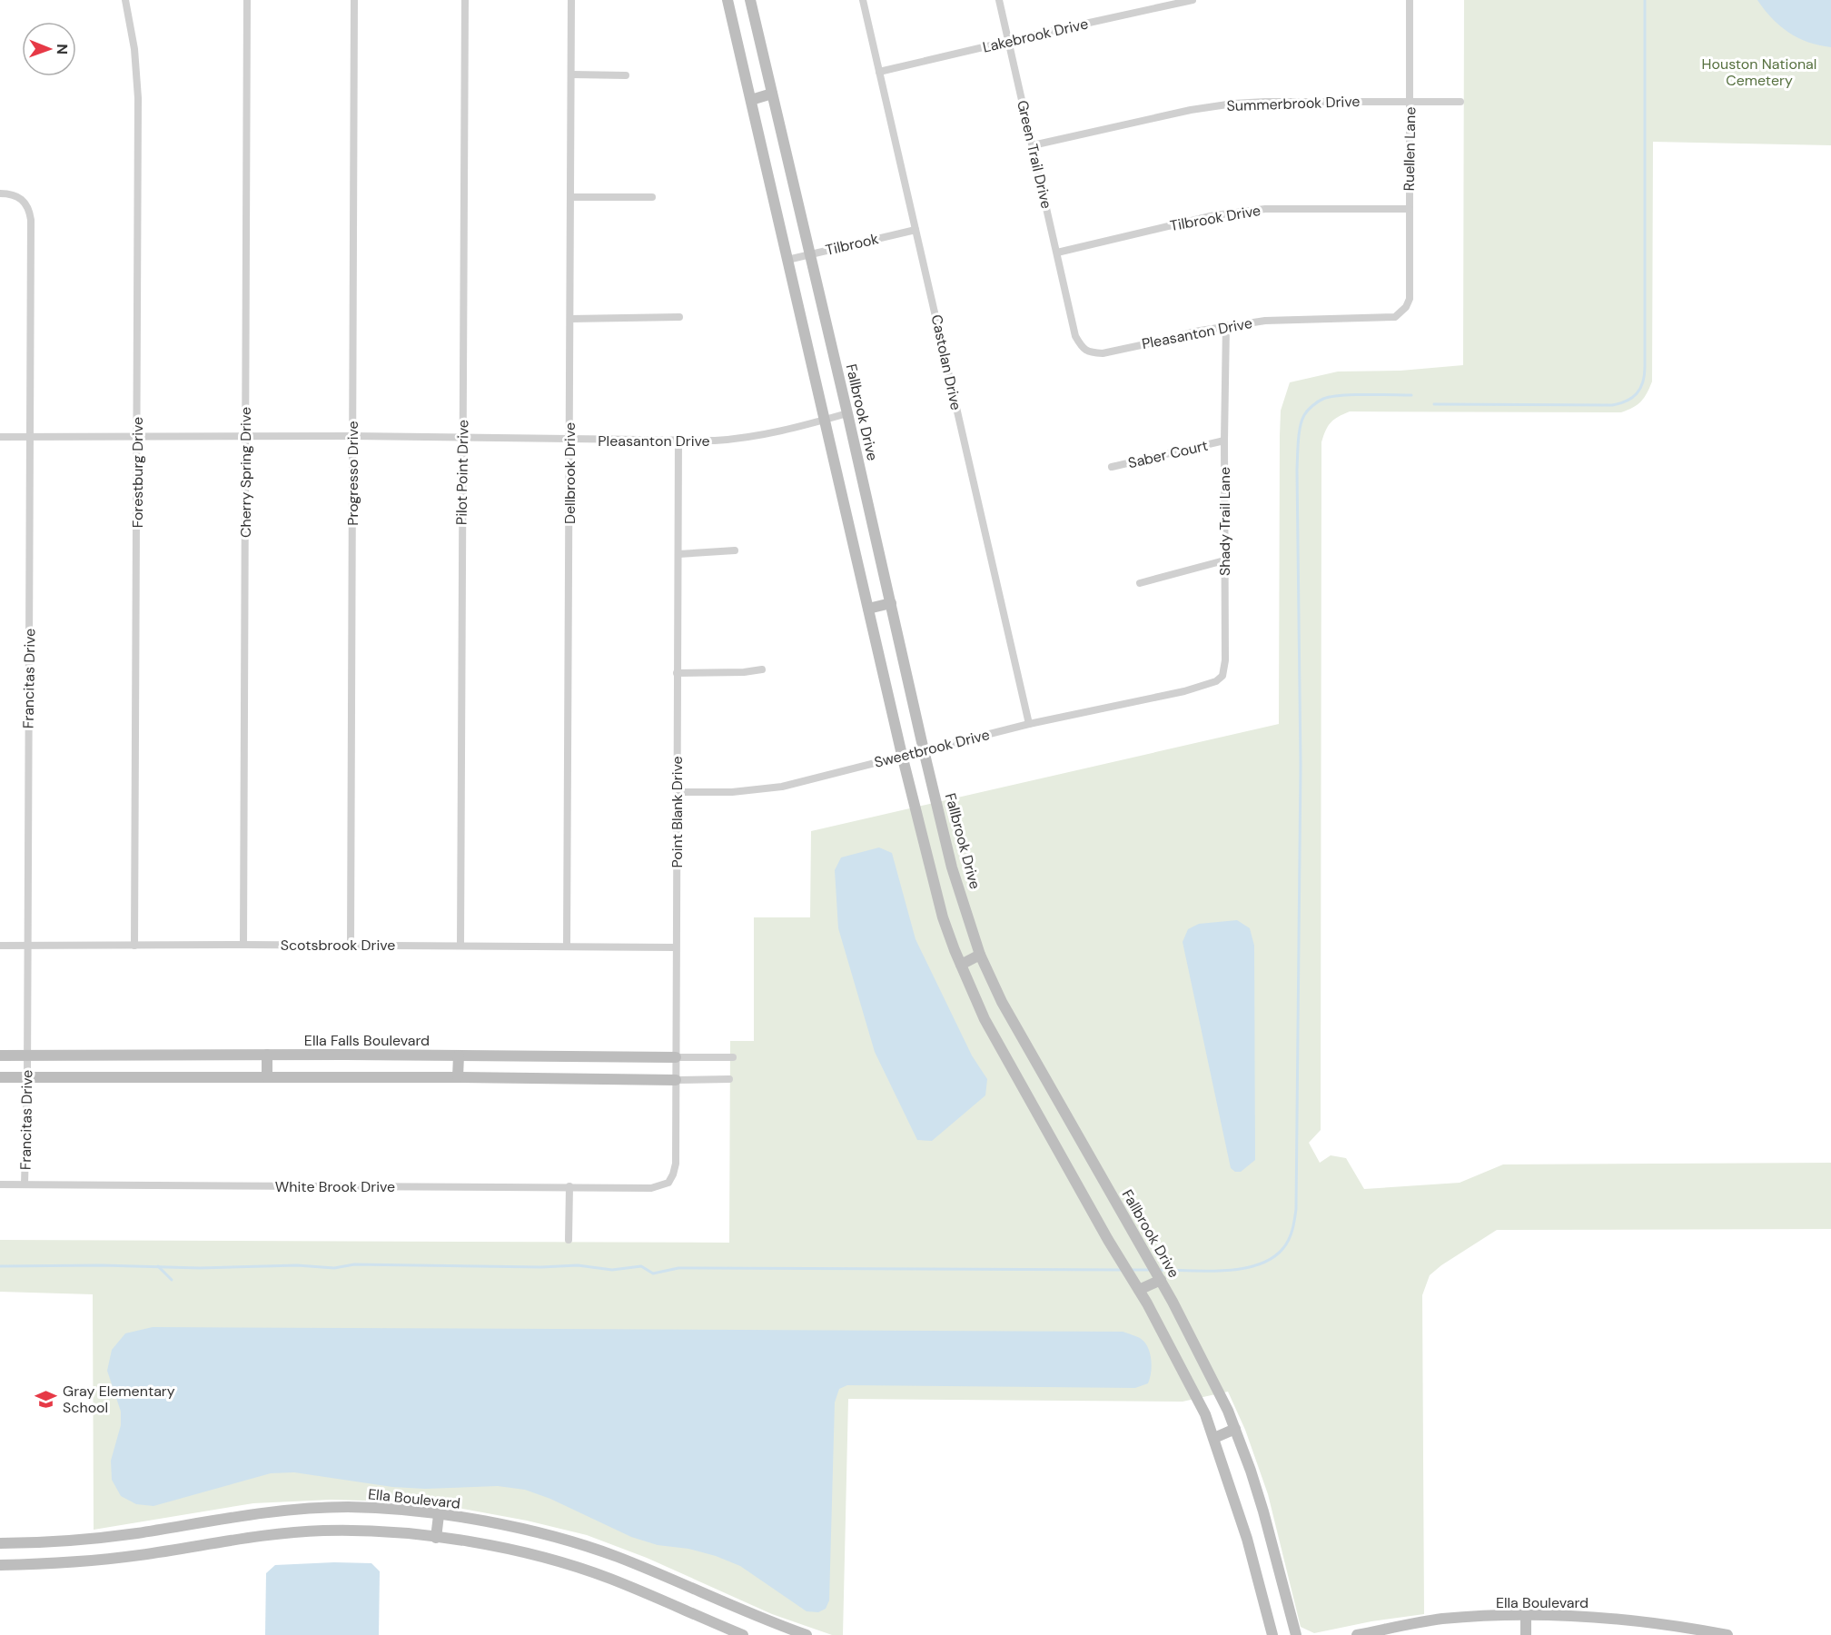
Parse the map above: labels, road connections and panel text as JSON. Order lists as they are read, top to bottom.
{
  "streets": {
    "main road": ["Fallbrook Drive", "Ella Falls Boulevard", "Ella Boulevard"],
    "street": [
      "Lakebrook Drive",
      "Summerbrook Drive",
      "Ruellen Lane",
      "Green Trail Drive",
      "Tilbrook Drive",
      "Tilbrook",
      "Pleasanton Drive",
      "Castolan Drive",
      "Saber Court",
      "Forestburg Drive",
      "Cherry Spring Drive",
      "Pilot Point Drive",
      "Progresso Drive",
      "Dellbrook Drive",
      "Shady Trail Lane",
      "Francitas Drive",
      "Sweetbrook Drive",
      "Point Blank Drive",
      "Scotsbrook Drive",
      "White Brook Drive"
    ]
  },
  "crossings": [
    ["Lakebrook Drive", "Green Trail Drive"],
    ["Lakebrook Drive", "Castolan Drive"],
    ["Summerbrook Drive", "Ruellen Lane"],
    ["Summerbrook Drive", "Green Trail Drive"],
    ["Ruellen Lane", "Tilbrook Drive"],
    ["Ruellen Lane", "Pleasanton Drive"],
    ["Green Trail Drive", "Tilbrook Drive"],
    ["Green Trail Drive", "Pleasanton Drive"],
    ["Tilbrook", "Castolan Drive"],
    ["Tilbrook", "Fallbrook Drive"],
    ["Pleasanton Drive", "Fallbrook Drive"],
    ["Pleasanton Drive", "Forestburg Drive"],
    ["Pleasanton Drive", "Cherry Spring Drive"],
    ["Pleasanton Drive", "Pilot Point Drive"],
    ["Pleasanton Drive", "Progresso Drive"],
    ["Pleasanton Drive", "Dellbrook Drive"],
    ["Pleasanton Drive", "Shady Trail Lane"],
    ["Pleasanton Drive", "Francitas Drive"],
    ["Pleasanton Drive", "Point Blank Drive"],
    ["Castolan Drive", "Sweetbrook Drive"],
    ["Fallbrook Drive", "Sweetbrook Drive"],
    ["Saber Court", "Shady Trail Lane"],
    ["Forestburg Drive", "Scotsbrook Drive"],
    ["Cherry Spring Drive", "Scotsbrook Drive"],
    ["Pilot Point Drive", "Scotsbrook Drive"],
    ["Progresso Drive", "Scotsbrook Drive"],
    ["Dellbrook Drive", "Scotsbrook Drive"],
    ["Shady Trail Lane", "Sweetbrook Drive"],
    ["Francitas Drive", "Scotsbrook Drive"],
    ["Francitas Drive", "Ella Falls Boulevard"],
    ["Francitas Drive", "White Brook Drive"],
    ["Sweetbrook Drive", "Point Blank Drive"],
    ["Point Blank Drive", "Scotsbrook Drive"],
    ["Point Blank Drive", "Ella Falls Boulevard"],
    ["Point Blank Drive", "White Brook Drive"]
  ],
  "parks": ["Houston National Cemetery"],
  "places": {
    "school or university": ["Gray Elementary School"]
  },
  "north": "right"
}
